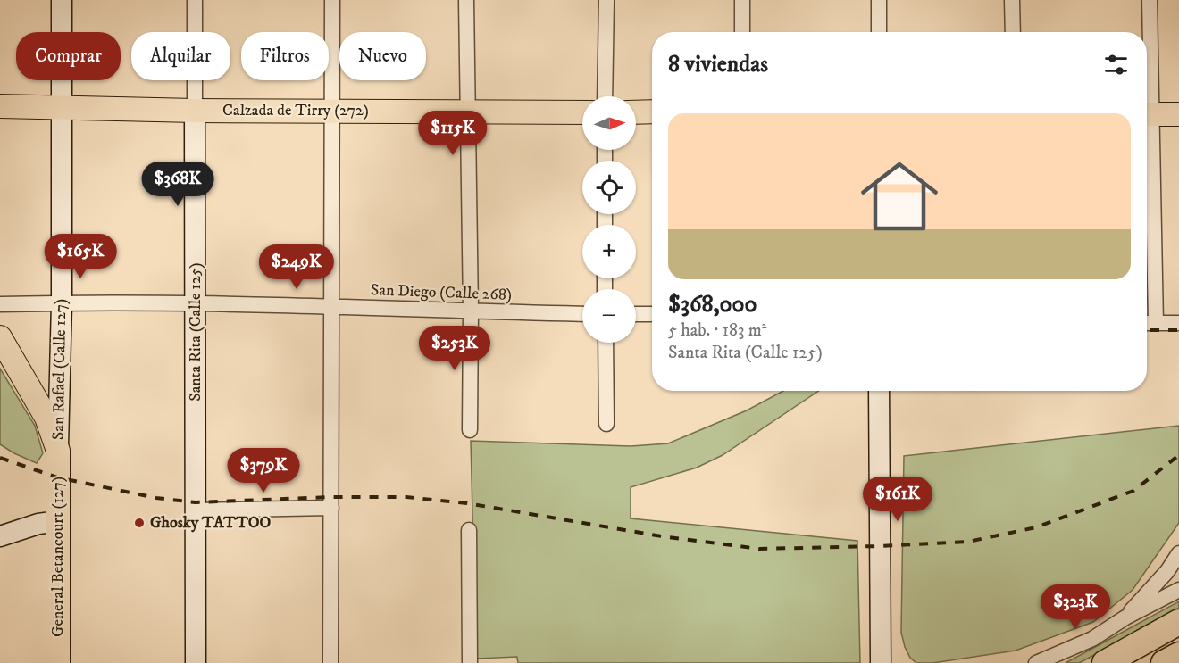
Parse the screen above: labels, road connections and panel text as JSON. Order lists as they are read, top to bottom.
{
  "streets": {
    "main road": ["Calzada de Tirry (272)", "General Betancourt (127)"],
    "street": ["San Diego (Calle 268)", "Santa Rita (Calle 125)", "San Rafael (Calle 127)"]
  },
  "crossings": [
    ["Calzada de Tirry (272)", "Santa Rita (Calle 125)"],
    ["Calzada de Tirry (272)", "San Rafael (Calle 127)"],
    ["San Diego (Calle 268)", "Santa Rita (Calle 125)"],
    ["San Diego (Calle 268)", "San Rafael (Calle 127)"],
    ["San Rafael (Calle 127)", "General Betancourt (127)"]
  ],
  "places": ["Ghosky TATTOO"],
  "north": "right",
  "page": {
    "chip": [
      "Comprar",
      "Alquilar",
      "Filtros",
      "Nuevo"
    ],
    "heading": "8 viviendas",
    "map_buttons": ["+", "−"],
    "list": [
      {
        "name": "$368,000",
        "note": "5 hab. · 183 m² · Santa Rita (Calle 125)"
      }
    ],
    "price": [
      "$115K",
      "$368K",
      "$165K",
      "$249K",
      "$253K",
      "$379K",
      "$161K",
      "$323K"
    ]
  }
}
